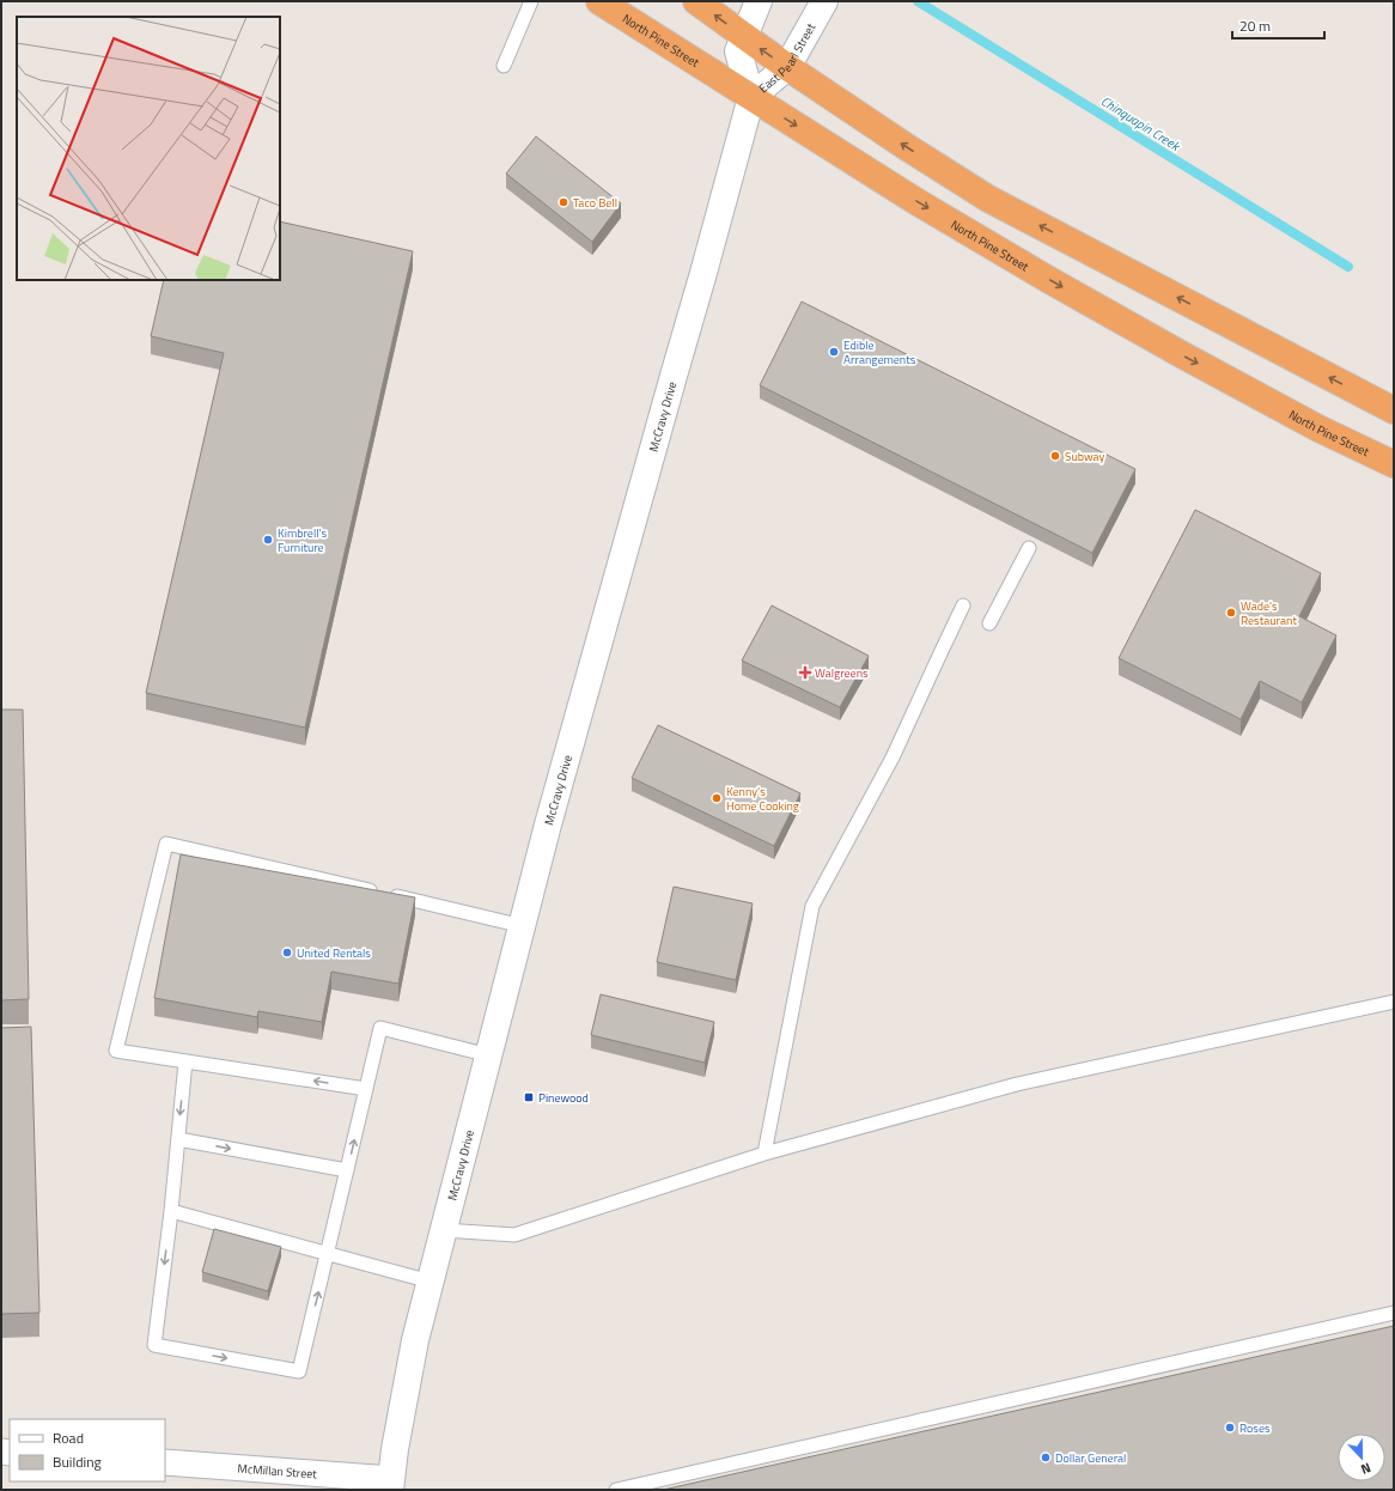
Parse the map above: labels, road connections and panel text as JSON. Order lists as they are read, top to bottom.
{
  "streets": {
    "highway": ["North Pine Street"],
    "street": ["East Pearl Street", "McCravy Drive", "McMillan Street"]
  },
  "crossings": [
    ["North Pine Street", "East Pearl Street"],
    ["North Pine Street", "McCravy Drive"],
    ["East Pearl Street", "McCravy Drive"],
    ["McCravy Drive", "McMillan Street"]
  ],
  "water": ["Chinquapin Creek"],
  "places": {
    "other": [
      "Taco Bell",
      "Edible Arrangements",
      "Subway",
      "Kimbrell's Furniture",
      "Wade's Restaurant",
      "Kenny's Home Cooking",
      "United Rentals",
      "Roses",
      "Dollar General"
    ],
    "health": ["Walgreens"],
    "transit": ["Pinewood"]
  },
  "legend": ["Road", "Building"],
  "scale_bar": "20 m",
  "north": "bottom"
}
